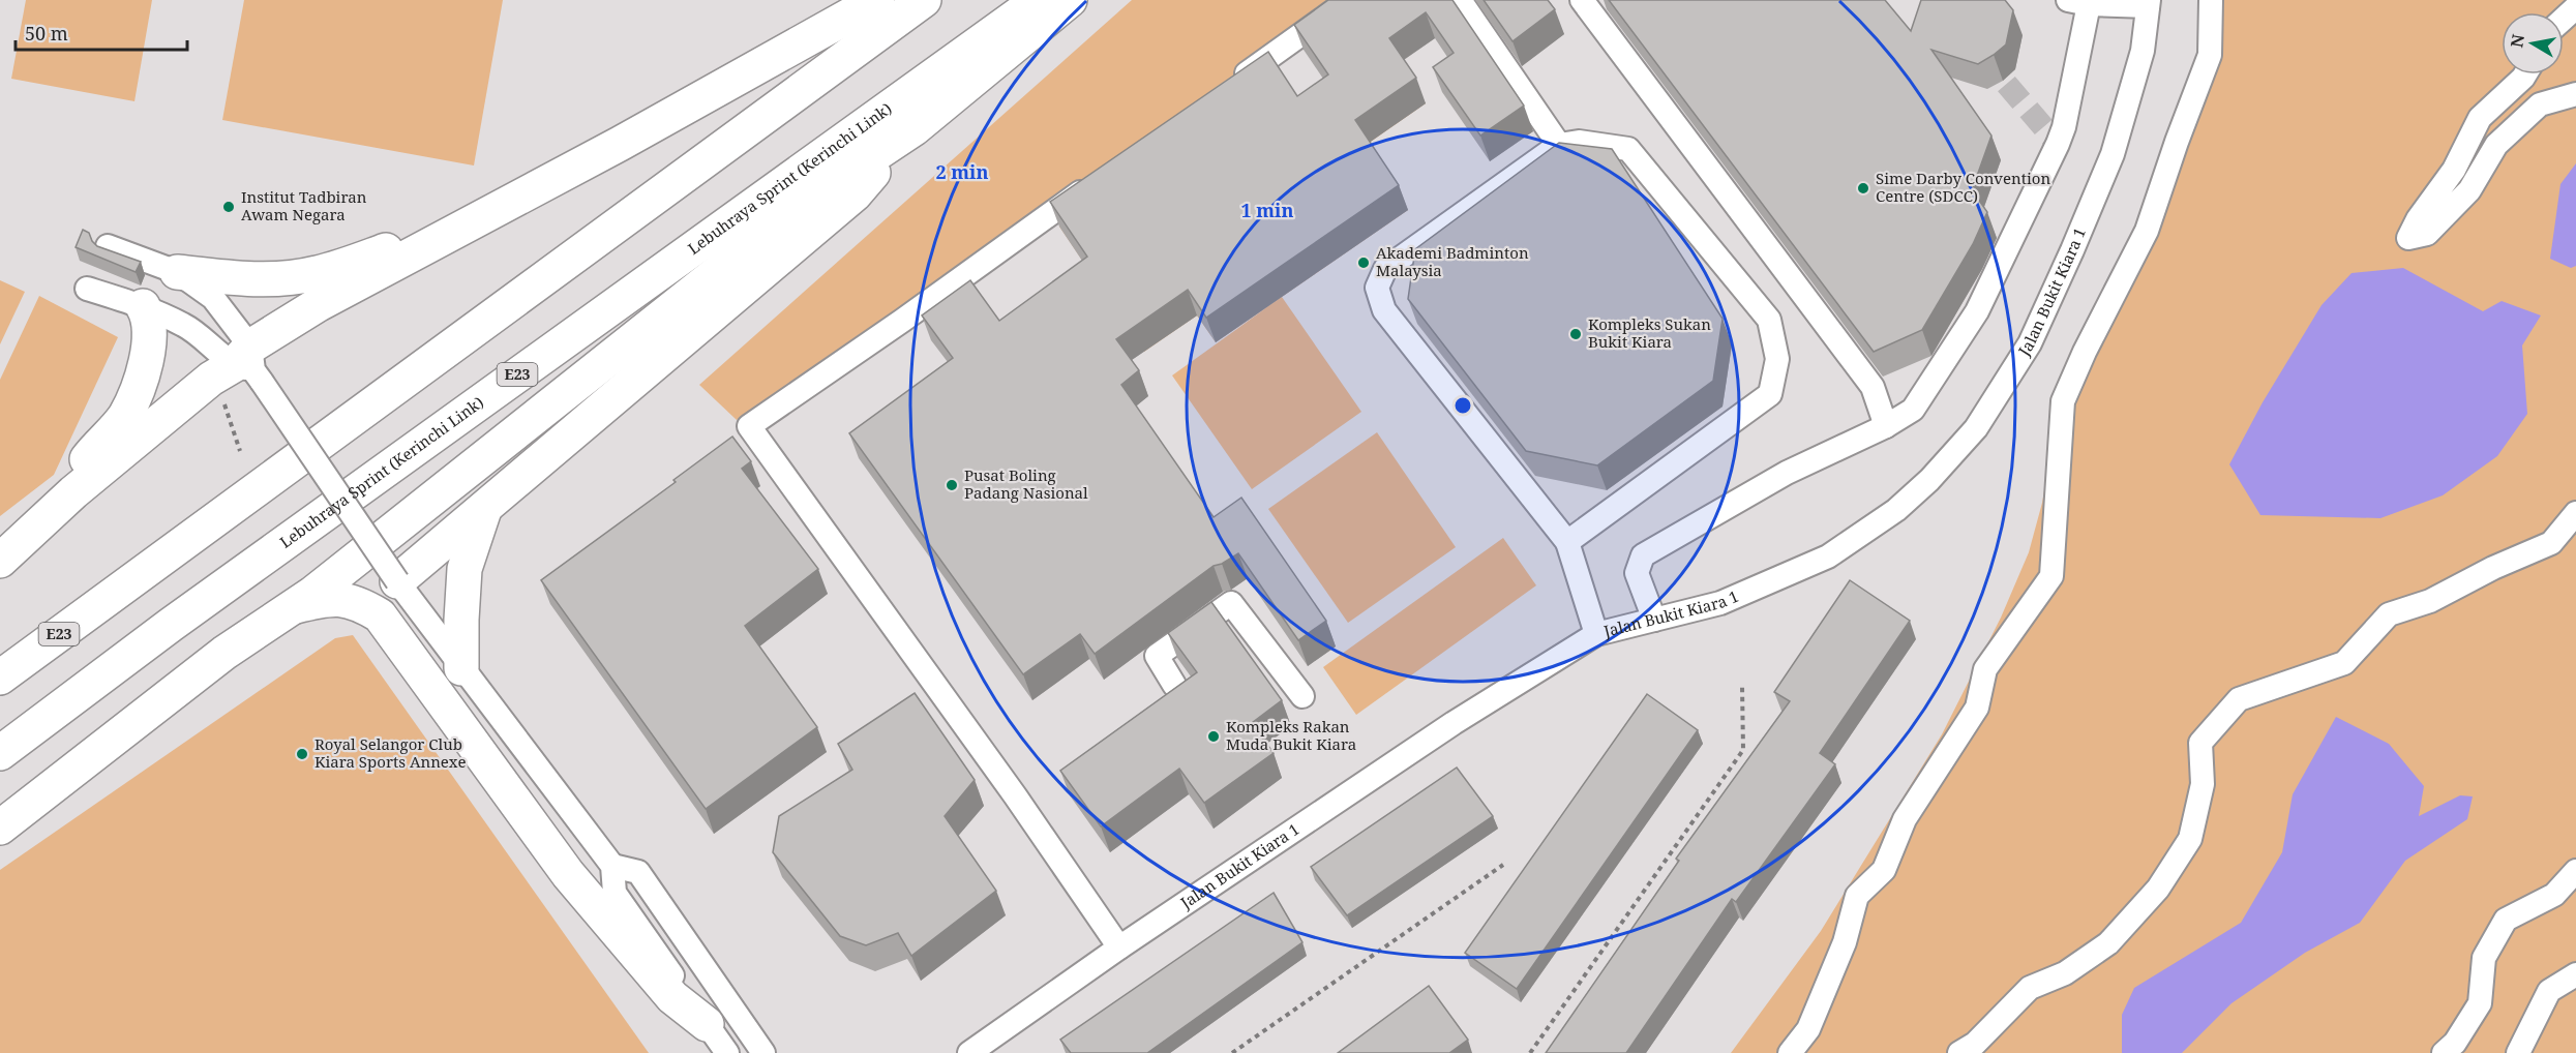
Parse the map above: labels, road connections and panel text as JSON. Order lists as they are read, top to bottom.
{
  "streets": {
    "highway": ["Lebuhraya Sprint (Kerinchi Link)", "E23"],
    "street": ["Jalan Bukit Kiara 1"]
  },
  "places": [
    "Sime Darby Convention Centre (SDCC)",
    "Institut Tadbiran Awam Negara",
    "Akademi Badminton Malaysia",
    "Kompleks Sukan Bukit Kiara",
    "Pusat Boling Padang Nasional",
    "Kompleks Rakan Muda Bukit Kiara",
    "Royal Selangor Club Kiara Sports Annexe"
  ],
  "scale_bar": "50 m",
  "north": "left",
  "rings": ["2 min", "1 min"]
}
